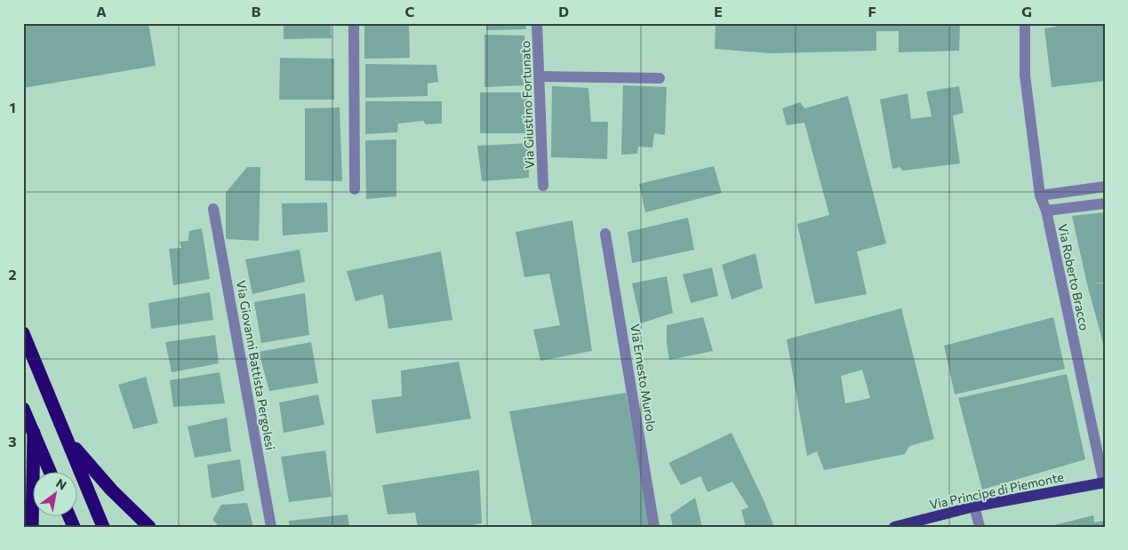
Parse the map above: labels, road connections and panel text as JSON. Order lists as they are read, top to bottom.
{
  "streets": {
    "main road": ["Via Principe di Piemonte"],
    "street": [
      "Via Giustino Fortunato",
      "Via Roberto Bracco",
      "Via Giovanni Battista Pergolesi",
      "Via Ernesto Murolo"
    ]
  },
  "crossings": [
    ["Via Roberto Bracco", "Via Principe di Piemonte"]
  ],
  "north": "top right",
  "grid": {
    "columns": [
      "A",
      "B",
      "C",
      "D",
      "E",
      "F",
      "G"
    ],
    "rows": ["1", "2", "3"]
  }
}
